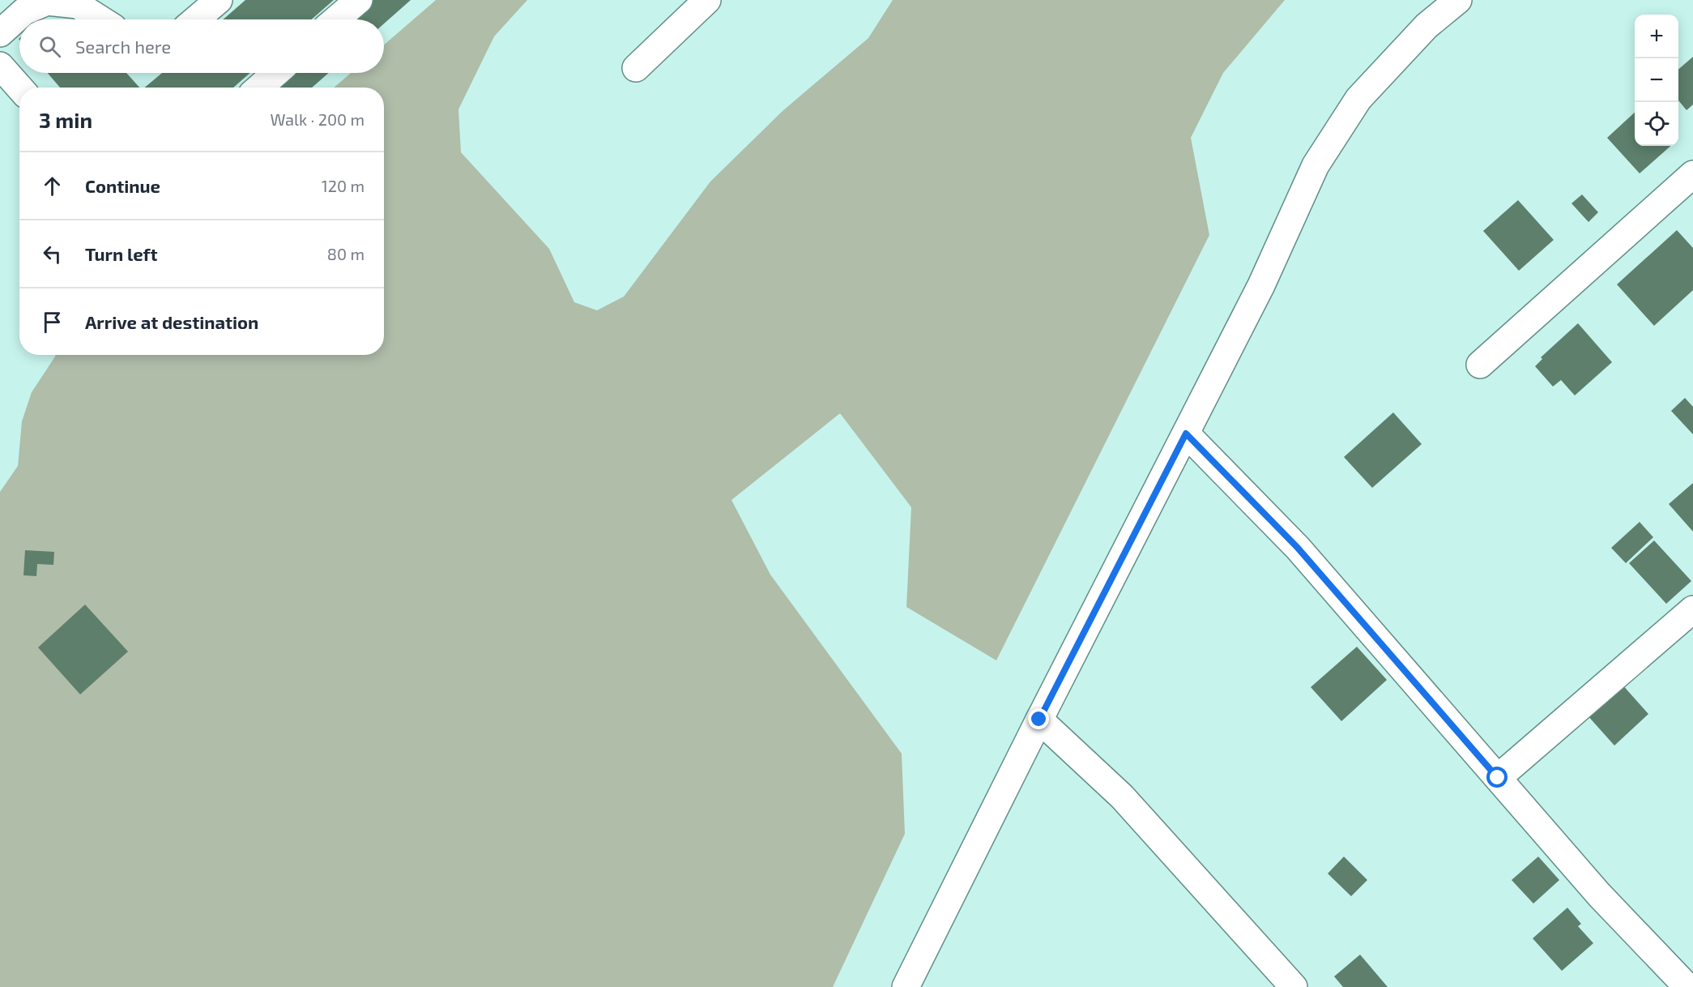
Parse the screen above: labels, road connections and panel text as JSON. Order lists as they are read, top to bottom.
{
  "page": {
    "map_buttons": ["+", "−"],
    "search": "Search here",
    "heading": ["3 min", "Walk · 200 m"],
    "list": [
      ["Continue", "120 m"],
      ["Turn left", "80 m"],
      "Arrive at destination"
    ]
  }
}
